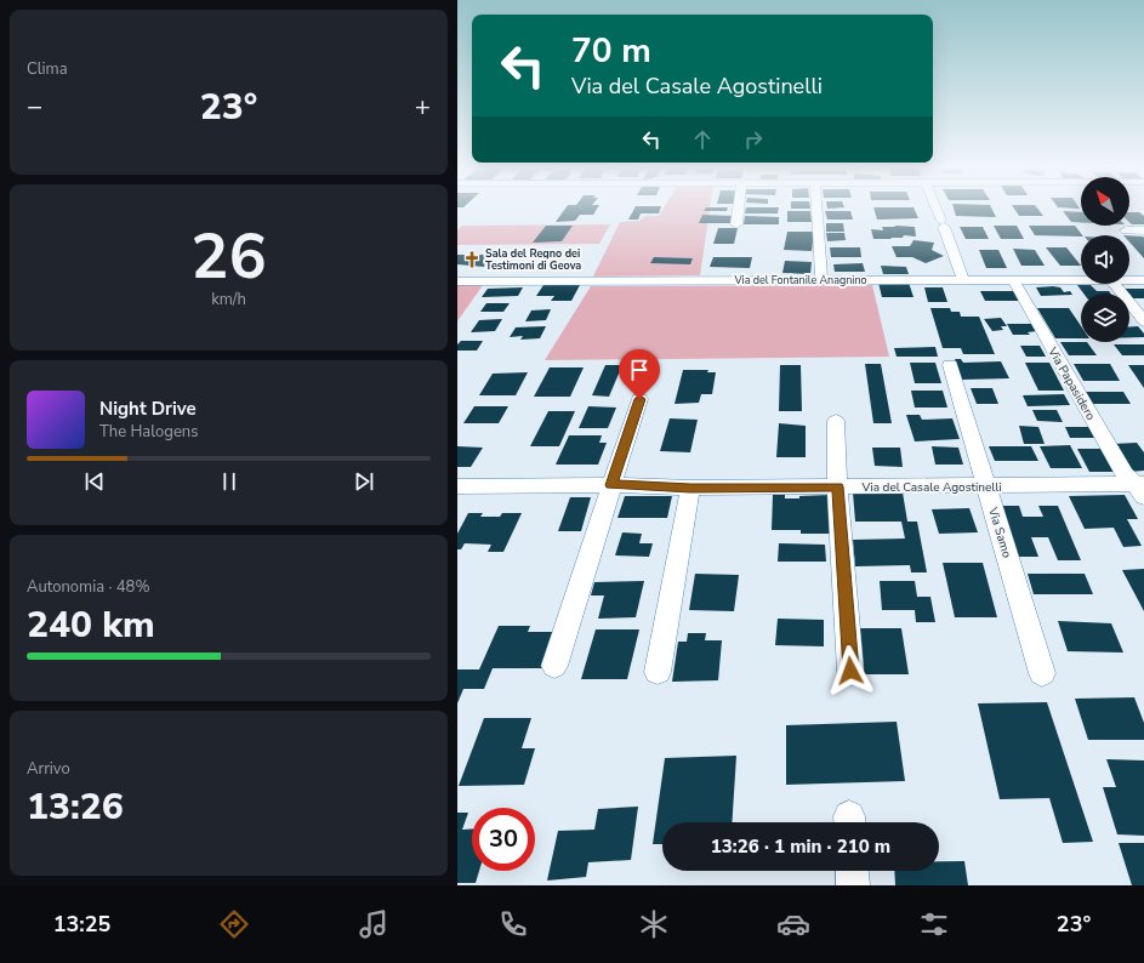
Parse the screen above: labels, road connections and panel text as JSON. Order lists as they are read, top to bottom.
{
  "streets": {
    "street": [
      "Via del Fontanile Anagnino",
      "Via Papasidero",
      "Via del Casale Agostinelli",
      "Via Samo"
    ]
  },
  "crossings": [
    ["Via del Fontanile Anagnino", "Via Papasidero"],
    ["Via Papasidero", "Via del Casale Agostinelli"],
    ["Via del Casale Agostinelli", "Via Samo"]
  ],
  "places": {
    "church": ["Sala del Regno dei Testimoni di Geova"]
  },
  "north": "top left",
  "page": {
    "tile": [
      "Clima",
      ["26", "km/h"],
      ["Autonomia · 48%", "240 km"],
      ["Arrivo", "13:26"]
    ],
    "turn": ["70 m", "Via del Casale Agostinelli"],
    "heat": ["−", "23°", "+"],
    "song": ["Night Drive", "The Halogens"],
    "limit": "30",
    "trip": "13:26 · 1 min · 210 m",
    "tabs": ["13:25", "23°"]
  }
}
